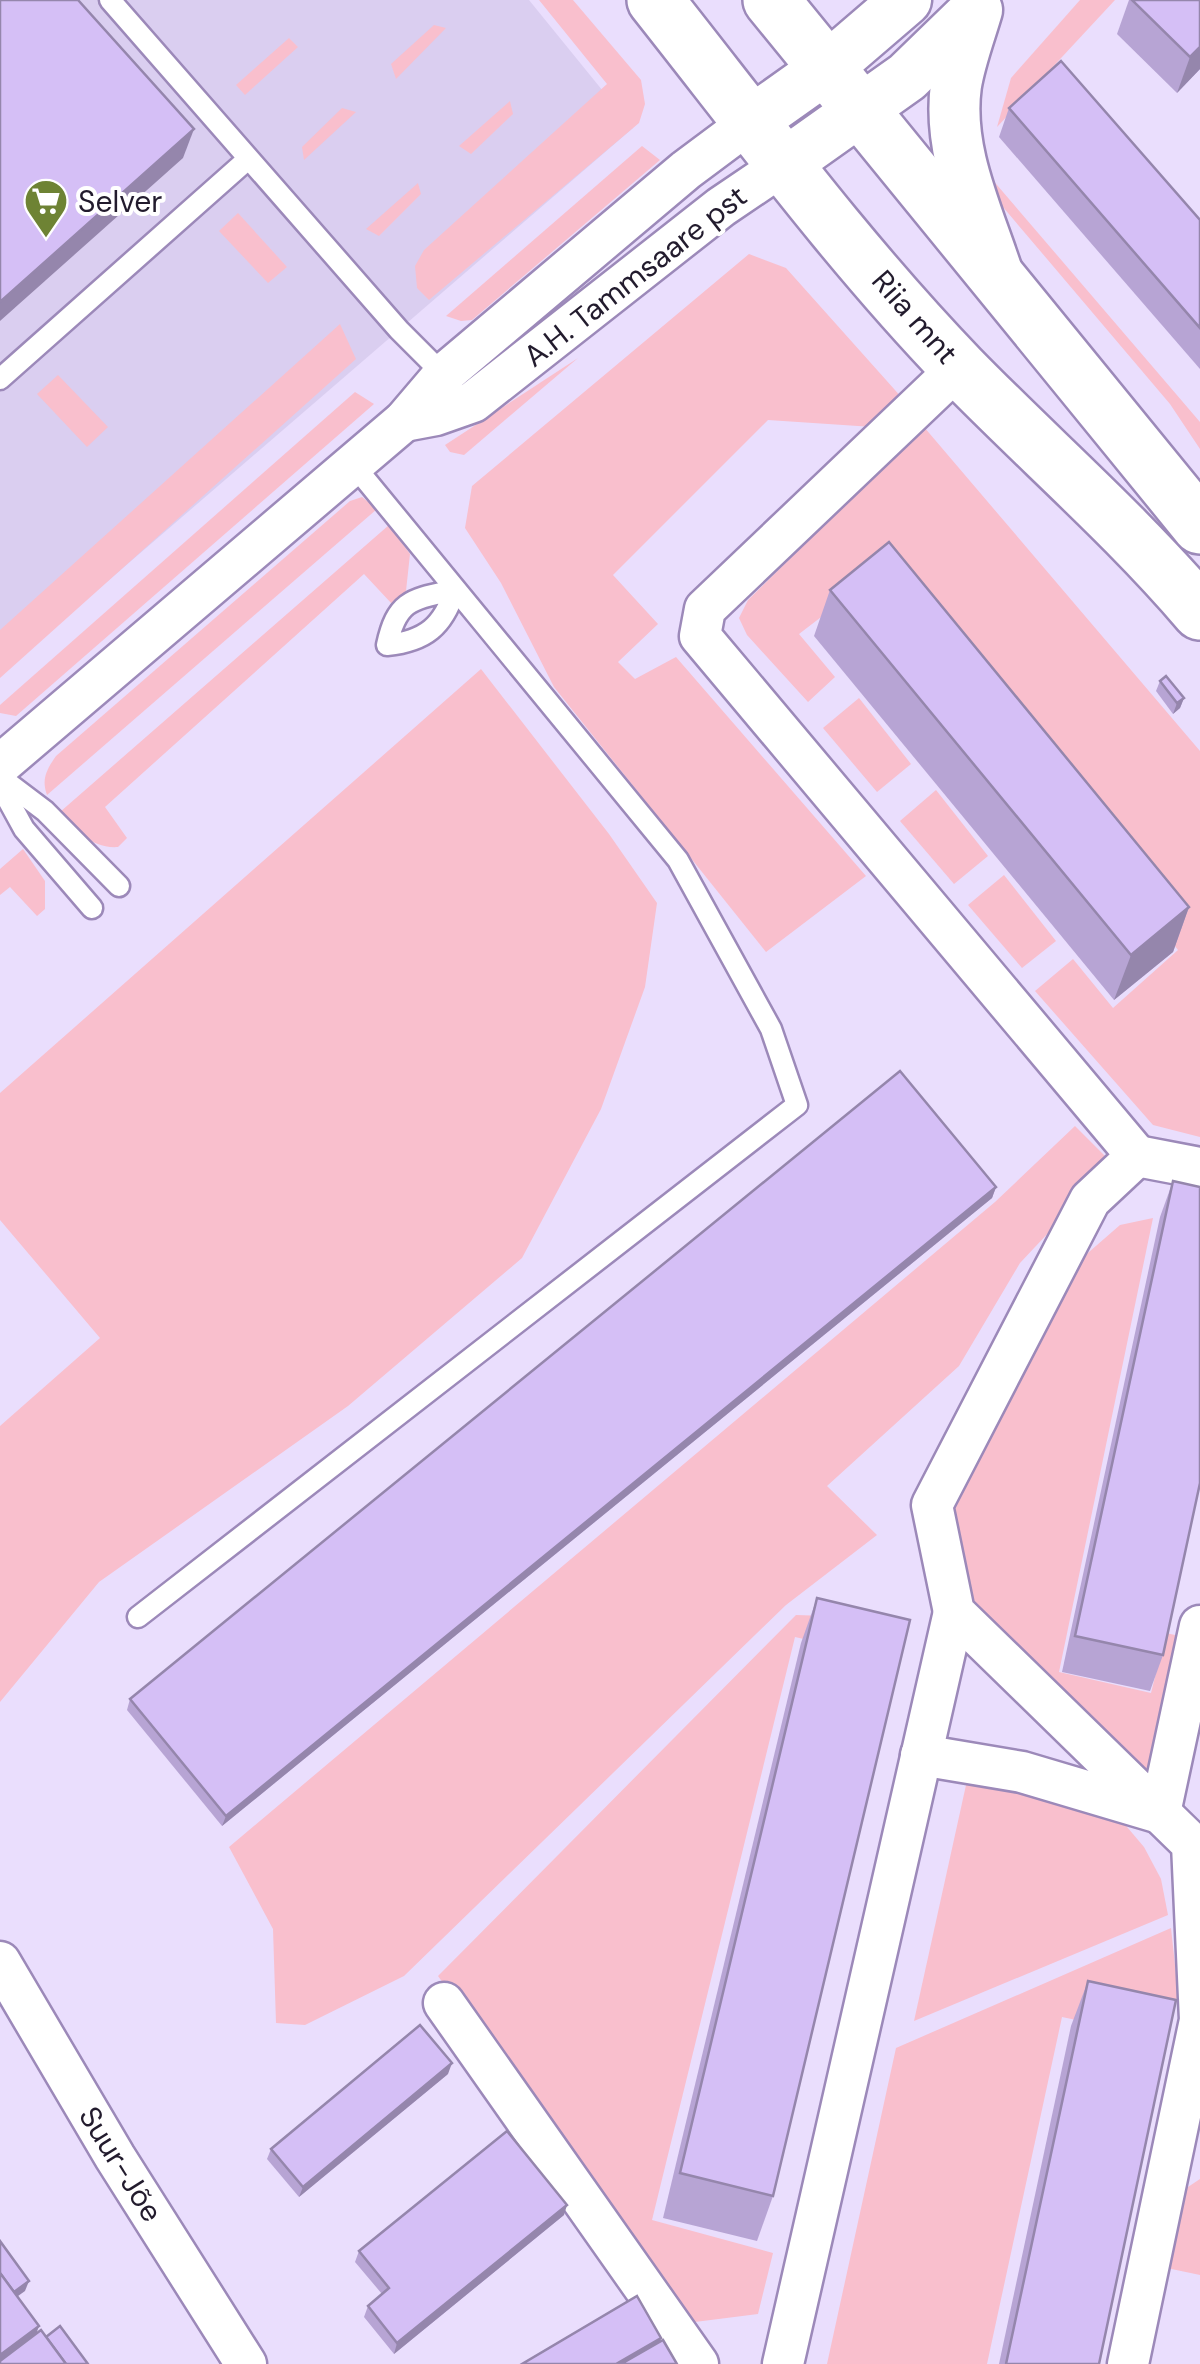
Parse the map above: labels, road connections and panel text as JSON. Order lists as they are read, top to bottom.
{
  "streets": {
    "main road": ["Riia mnt"],
    "street": ["A.H. Tammsaare pst", "Suur-Jõe"]
  },
  "crossings": [
    ["A.H. Tammsaare pst", "Riia mnt"]
  ],
  "places": {
    "supermarket": ["Selver"]
  }
}
